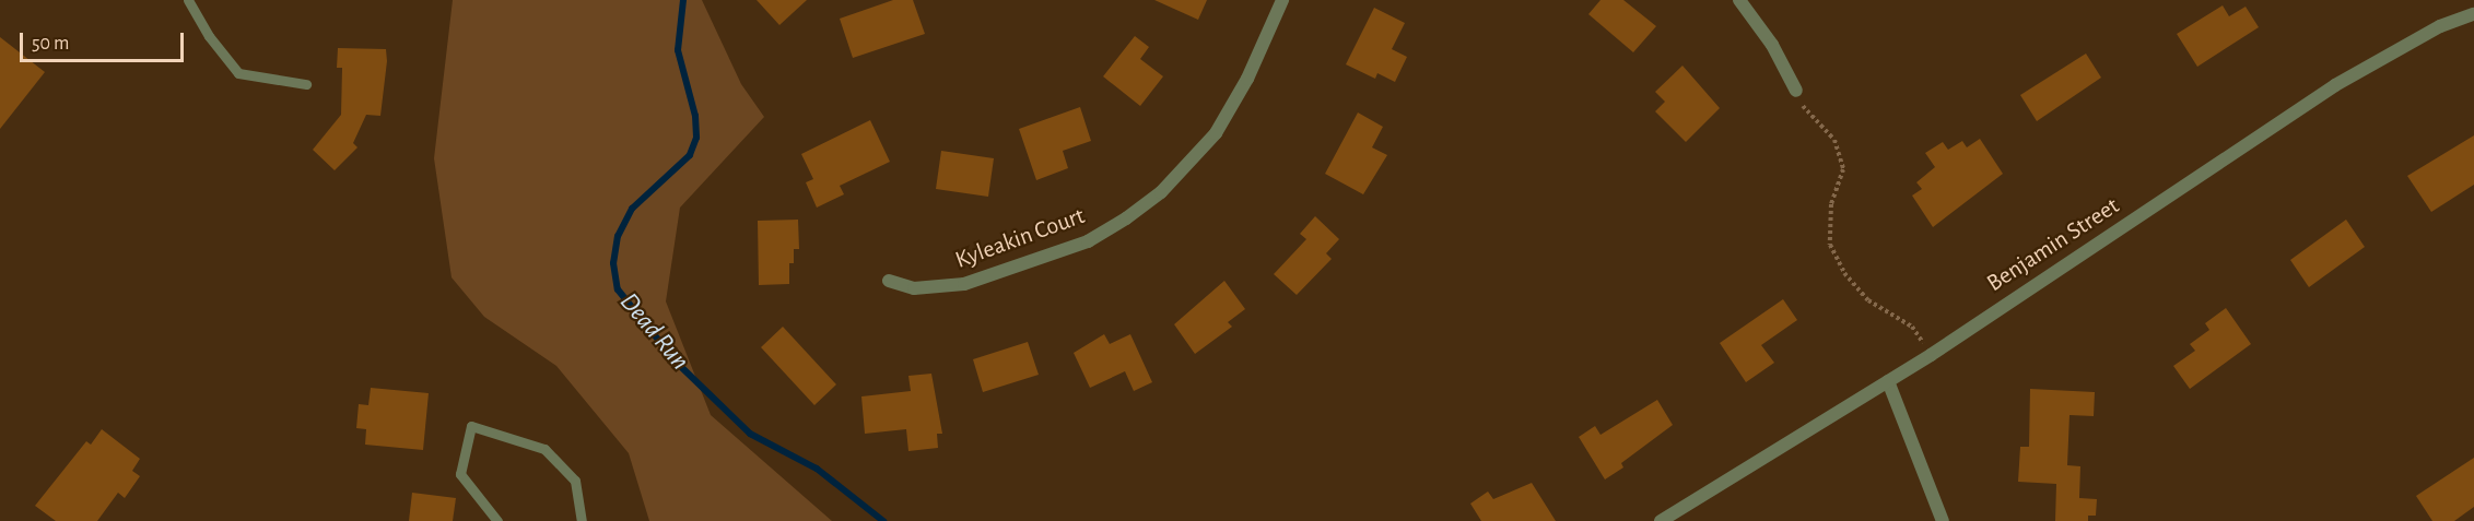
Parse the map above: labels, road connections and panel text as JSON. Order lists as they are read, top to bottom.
{
  "streets": {
    "street": ["Kyleakin Court", "Benjamin Street"]
  },
  "water": ["Dead Run"],
  "scale_bar": "50 m"
}
